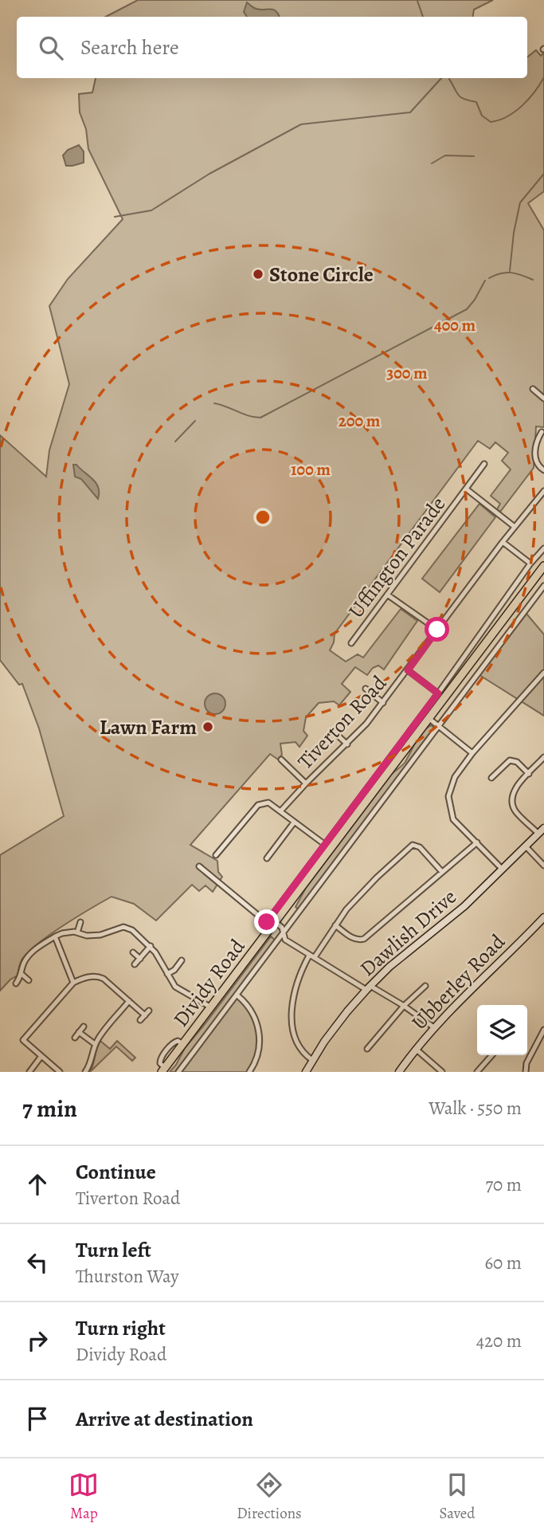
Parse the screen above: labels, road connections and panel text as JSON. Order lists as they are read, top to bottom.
{
  "streets": {
    "main road": ["Dividy Road"],
    "street": [
      "Uffington Parade",
      "Tiverton Road",
      "Dawlish Drive",
      "Ubberley Road"
    ]
  },
  "crossings": [
    ["Uffington Parade", "Tiverton Road"]
  ],
  "places": ["Stone Circle", "Lawn Farm"],
  "page": {
    "search": "Search here",
    "heading": ["7 min", "Walk · 550 m"],
    "list": [
      ["Continue", "Tiverton Road", "70 m"],
      ["Turn left", "Thurston Way", "60 m"],
      ["Turn right", "Dividy Road", "420 m"],
      "Arrive at destination"
    ],
    "nav": ["Map", "Directions", "Saved"]
  },
  "rings": [
    "400 m",
    "300 m",
    "200 m",
    "100 m"
  ]
}
